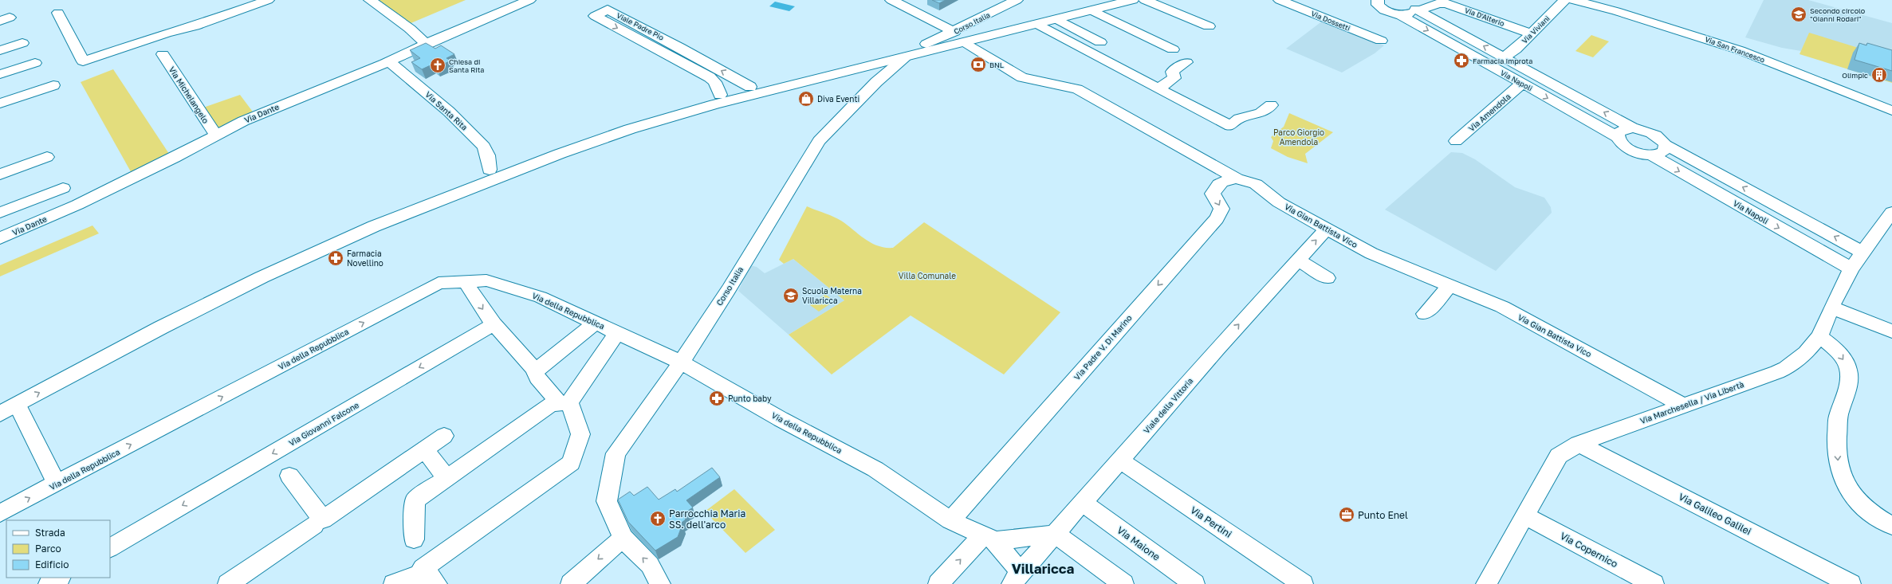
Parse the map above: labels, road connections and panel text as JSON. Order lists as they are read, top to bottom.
{
  "streets": {
    "street": [
      "Via D'Alterio",
      "Via Dossetti",
      "Corso Italia",
      "Viale Padre Pio",
      "Via Viviani",
      "Via San Francesco",
      "Via Napoli",
      "Via Michelangelo",
      "Via Santa Rita",
      "Via Amendola",
      "Via Dante",
      "Via Gian Battista Vico",
      "Via della Repubblica",
      "Via Padre V. Di Marino",
      "Via Marchesella / Via Libertà",
      "Viale della Vittoria",
      "Via Giovanni Falcone",
      "Via Galileo Galilei",
      "Via Pertini",
      "Via Maione",
      "Via Copernico"
    ]
  },
  "crossings": [
    ["Via D'Alterio", "Via Viviani"],
    ["Via D'Alterio", "Via Napoli"],
    ["Corso Italia", "Via Gian Battista Vico"],
    ["Corso Italia", "Via della Repubblica"],
    ["Via Viviani", "Via Napoli"],
    ["Via Napoli", "Via Amendola"],
    ["Via Napoli", "Via Marchesella / Via Libertà"],
    ["Via Michelangelo", "Via Dante"],
    ["Via Santa Rita", "Via Dante"],
    ["Via Gian Battista Vico", "Via Padre V. Di Marino"],
    ["Via Gian Battista Vico", "Via Marchesella / Via Libertà"],
    ["Via Gian Battista Vico", "Viale della Vittoria"],
    ["Via della Repubblica", "Via Padre V. Di Marino"],
    ["Via Marchesella / Via Libertà", "Via Galileo Galilei"],
    ["Via Marchesella / Via Libertà", "Via Copernico"],
    ["Viale della Vittoria", "Via Pertini"],
    ["Viale della Vittoria", "Via Maione"]
  ],
  "one_way": ["Via della Repubblica", "Via Padre V. Di Marino", "Viale della Vittoria"],
  "districts": ["Villaricca"],
  "parks": ["Parco Giorgio Amendola", "Villa Comunale"],
  "places": {
    "school or university": ["Secondo circolo \"Gianni Rodari\"", "Scuola Materna Villaricca"],
    "pharmacy": ["Farmacia Improta", "Farmacia Novellino", "Punto baby"],
    "bank": ["BNL"],
    "church": ["Chiesa di Santa Rita", "Parrocchia Maria SS. dell'arco"],
    "building": ["Olimpic"],
    "shop": ["Diva Eventi"],
    "office": ["Punto Enel"]
  },
  "legend": ["Strada", "Parco", "Edificio"]
}
